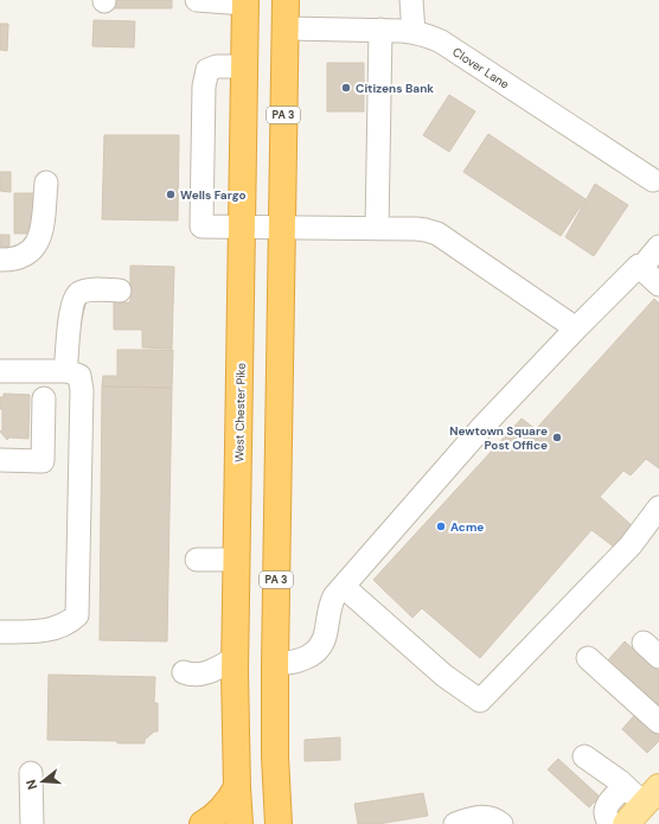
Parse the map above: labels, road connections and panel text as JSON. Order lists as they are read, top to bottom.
{
  "streets": {
    "highway": ["PA 3", "West Chester Pike"],
    "street": ["Clover Lane"]
  },
  "crossings": [
    ["Clover Lane", "PA 3"]
  ],
  "places": [
    "Citizens Bank",
    "Wells Fargo",
    "Newtown Square Post Office",
    "Acme"
  ],
  "north": "left"
}
